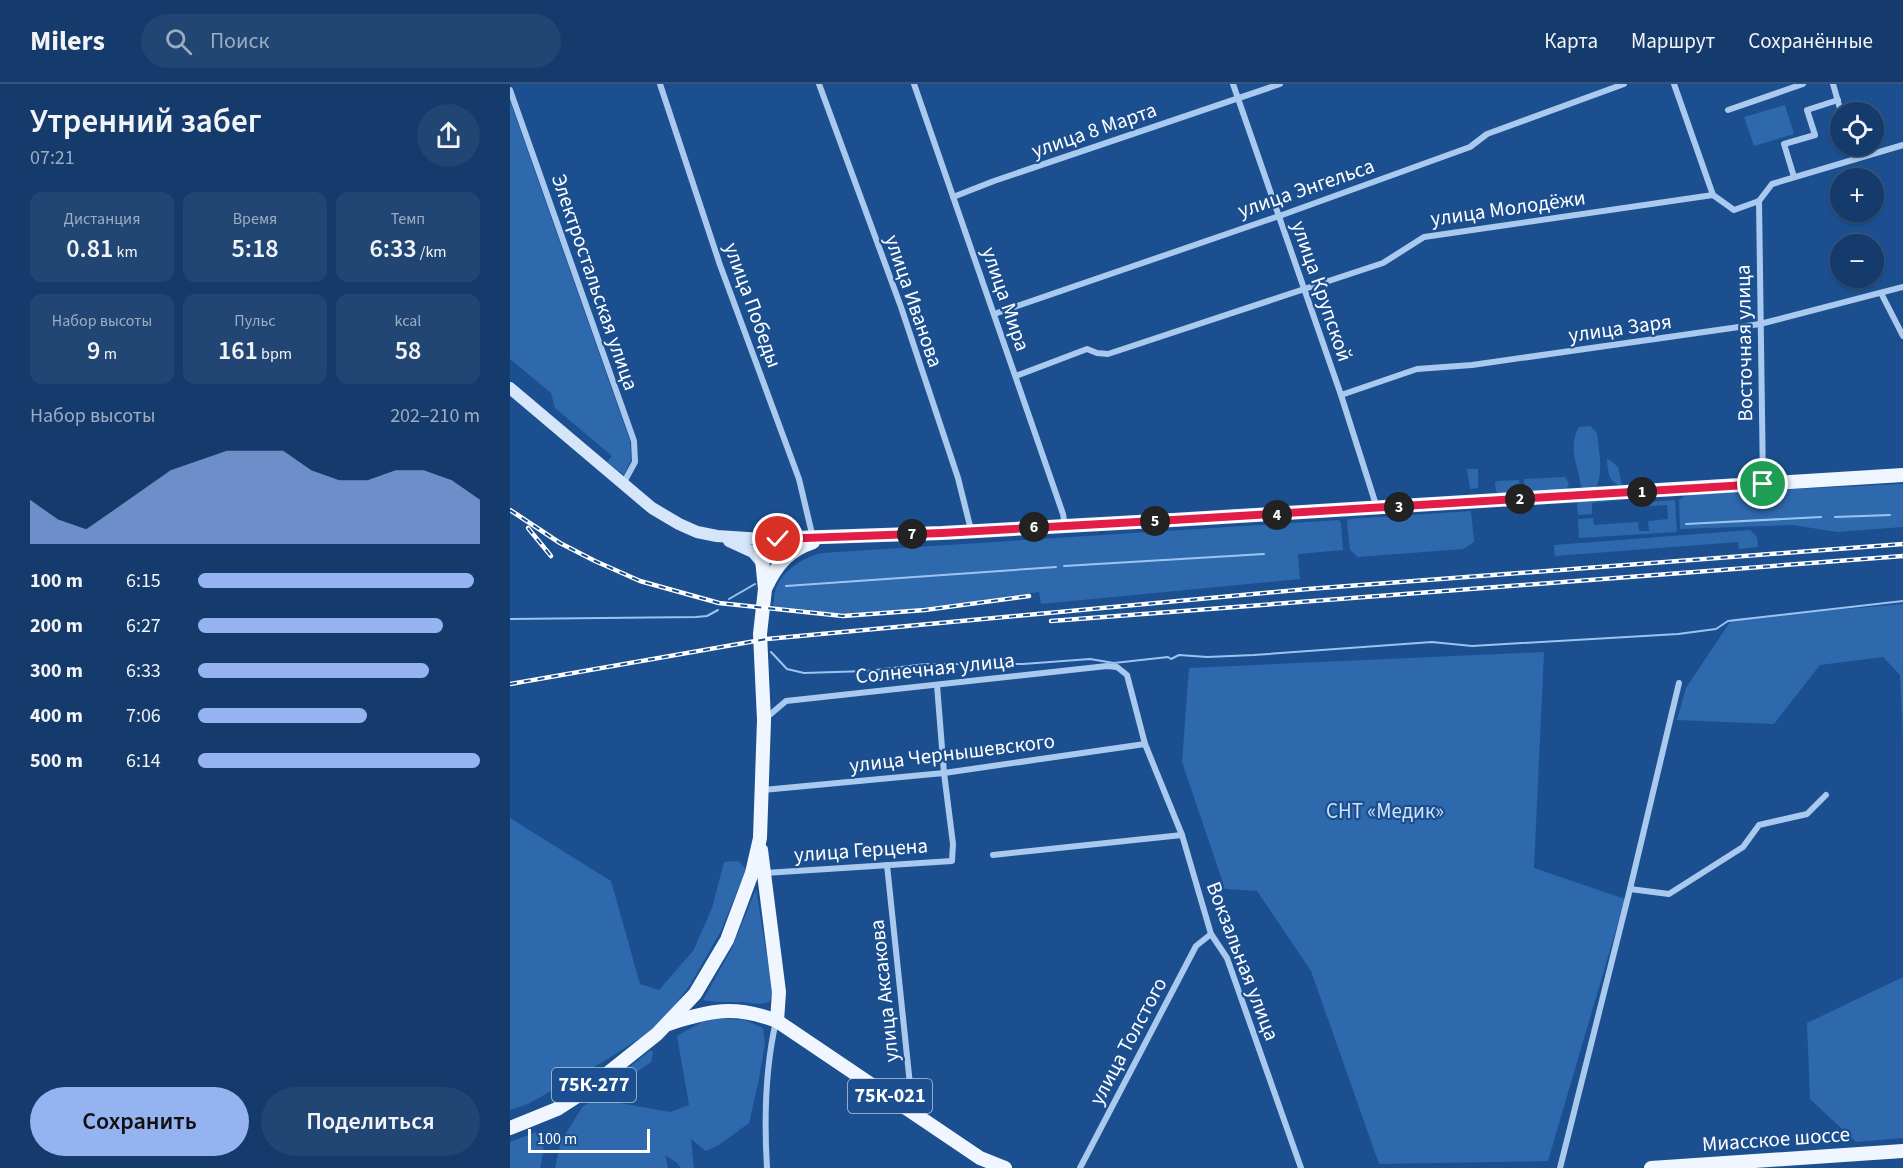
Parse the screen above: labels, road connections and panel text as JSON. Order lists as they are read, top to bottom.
{
  "streets": {
    "main road": ["75К-277", "75К-021", "Миасское шоссе"],
    "street": [
      "улица 8 Марта",
      "улица Энгельса",
      "улица Молодёжи",
      "Электростальская улица",
      "улица Крупской",
      "улица Мира",
      "улица Иванова",
      "улица Победы",
      "улица Заря",
      "Восточная улица",
      "Солнечная улица",
      "улица Чернышевского",
      "улица Герцена",
      "Вокзальная улица",
      "улица Аксакова",
      "улица Толстого"
    ]
  },
  "crossings": [
    ["улица 8 Марта", "улица Крупской"],
    ["улица 8 Марта", "улица Мира"],
    ["улица Энгельса", "улица Крупской"],
    ["улица Энгельса", "улица Мира"],
    ["улица Молодёжи", "улица Крупской"],
    ["улица Молодёжи", "улица Мира"],
    ["улица Крупской", "улица Заря"],
    ["улица Заря", "Восточная улица"],
    ["Солнечная улица", "Вокзальная улица"],
    ["улица Чернышевского", "улица Герцена"],
    ["улица Чернышевского", "Вокзальная улица"],
    ["улица Герцена", "улица Аксакова"],
    ["Вокзальная улица", "улица Толстого"],
    ["улица Аксакова", "75К-021"],
    ["75К-277", "75К-021"]
  ],
  "parks": ["СНТ «Медик»"],
  "scale_bar": "100 m",
  "page": {
    "header": "Milers",
    "search": "Поиск",
    "nav": ["Карта", "Маршрут", "Сохранённые"],
    "heading": ["Утренний забег", "07:21"],
    "map_buttons": ["+", "−"],
    "stats": [
      ["Дистанция", "0.81 km"],
      ["Время", "5:18"],
      ["Темп", "6:33 /km"],
      ["Набор высоты", "9 m"],
      ["Пульс", "161 bpm"],
      ["kcal", "58"]
    ],
    "chart": ["Набор высоты", "202–210 m"],
    "pins": [
      "1",
      "2",
      "3",
      "4",
      "5",
      "6",
      "7"
    ],
    "list": [
      {
        "name": "100 m",
        "note": "6:15"
      },
      {
        "name": "200 m",
        "note": "6:27"
      },
      {
        "name": "300 m",
        "note": "6:33"
      },
      {
        "name": "400 m",
        "note": "7:06"
      },
      {
        "name": "500 m",
        "note": "6:14"
      }
    ],
    "buttons": ["Сохранить", "Поделиться"],
    "scale": "100 m"
  }
}
